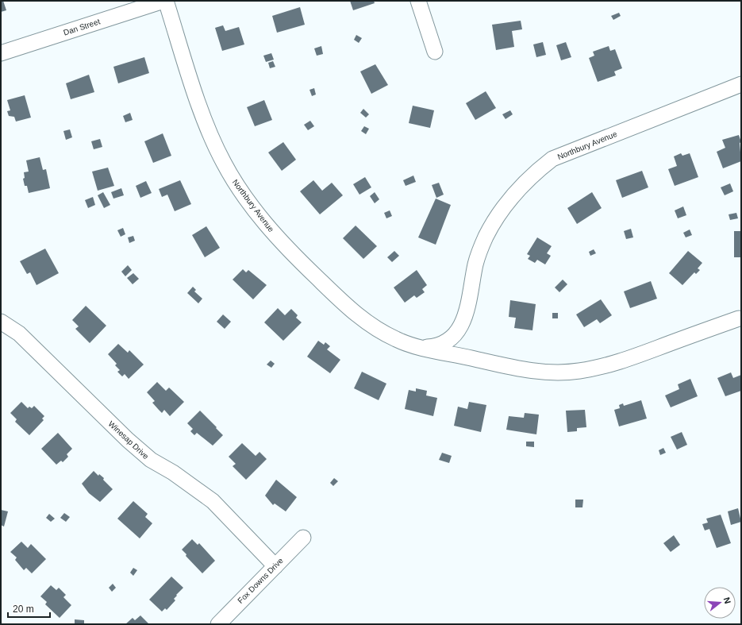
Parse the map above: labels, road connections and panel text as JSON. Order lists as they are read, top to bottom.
{
  "streets": {
    "street": [
      "Dan Street",
      "Northbury Avenue",
      "Winesap Drive",
      "Fox Downs Drive"
    ]
  },
  "crossings": [
    ["Winesap Drive", "Fox Downs Drive"]
  ],
  "scale_bar": "20 m",
  "north": "right"
}
